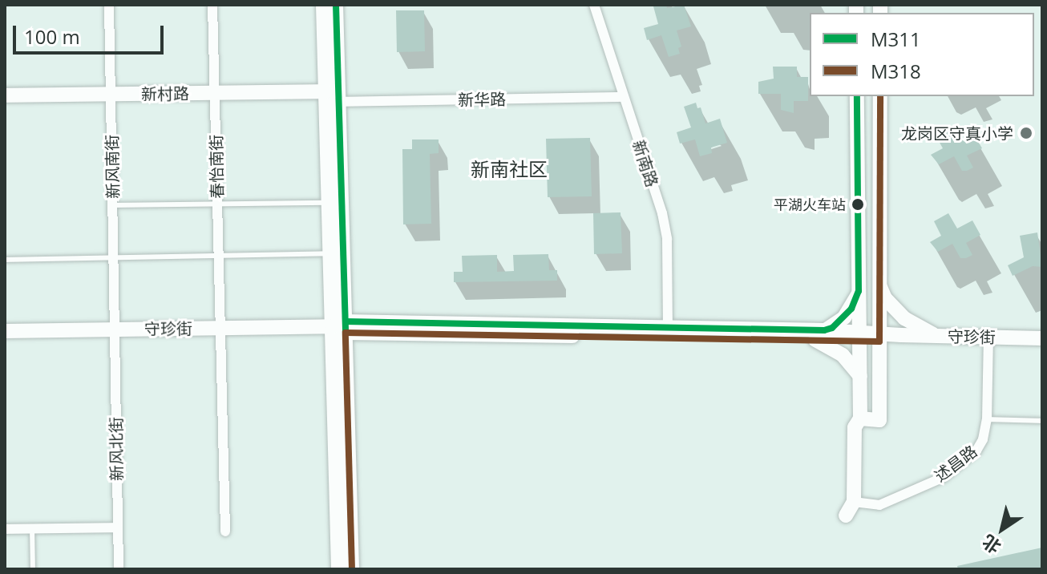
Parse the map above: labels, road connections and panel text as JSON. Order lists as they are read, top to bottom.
{
  "streets": {
    "street": [
      "新村路",
      "新华路",
      "新南路",
      "新风南街",
      "春怡南街",
      "守珍街",
      "新风北街",
      "述昌路"
    ]
  },
  "crossings": [
    ["新村路", "新风南街"],
    ["新村路", "春怡南街"],
    ["新华路", "新南路"],
    ["新南路", "守珍街"],
    ["新风南街", "守珍街"],
    ["新风南街", "新风北街"],
    ["春怡南街", "守珍街"],
    ["守珍街", "新风北街"],
    ["守珍街", "述昌路"]
  ],
  "districts": ["新南社区"],
  "places": ["龙岗区守真小学", "平湖火车站"],
  "lines": ["transit line M311", "transit line M318"],
  "legend": ["M311", "M318"],
  "scale_bar": "100 m",
  "north": "bottom left"
}
